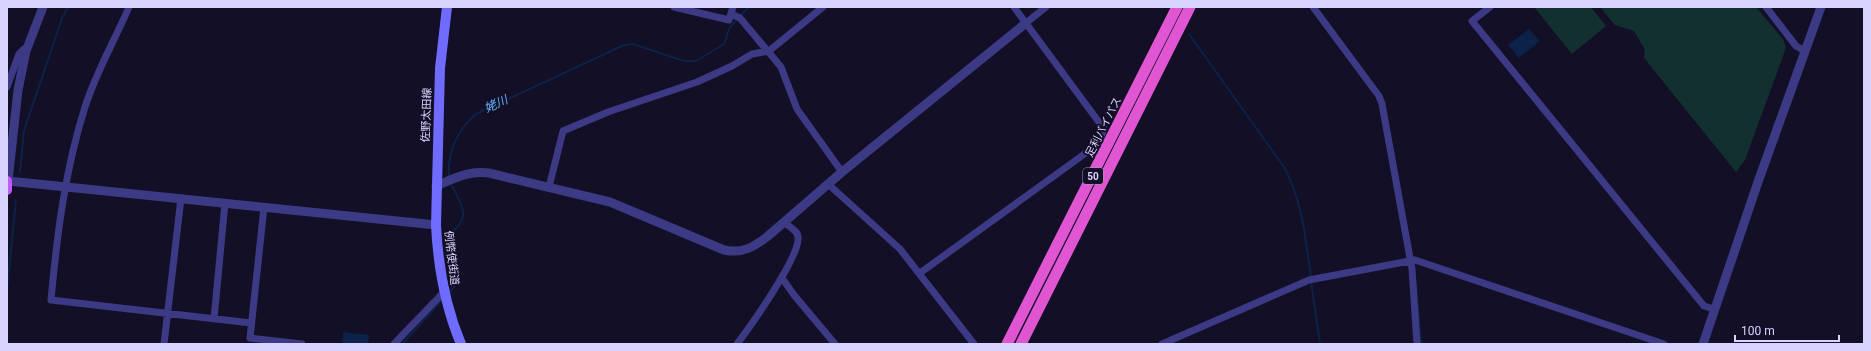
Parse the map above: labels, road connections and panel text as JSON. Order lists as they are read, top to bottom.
{
  "streets": {
    "highway": ["足利バイパス", "50"],
    "main road": ["佐野太田線", "例幣使街道"]
  },
  "crossings": [
    ["佐野太田線", "例幣使街道"]
  ],
  "water": ["姥川"],
  "scale_bar": "100 m"
}
